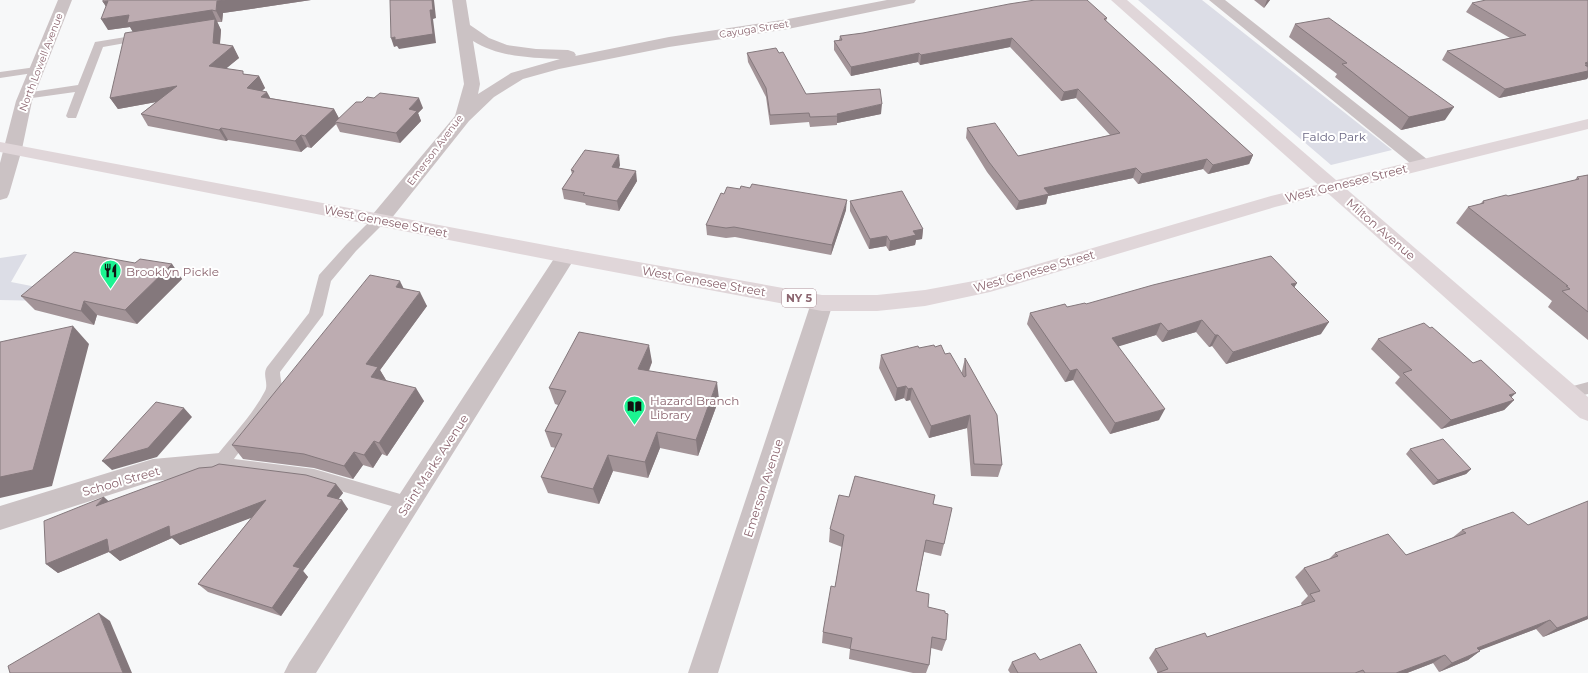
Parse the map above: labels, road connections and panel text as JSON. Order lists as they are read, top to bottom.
{
  "streets": {
    "main road": ["West Genesee Street", "Milton Avenue", "NY 5"],
    "street": [
      "Cayuga Street",
      "North Lowell Avenue",
      "Emerson Avenue",
      "Saint Marks Avenue",
      "School Street"
    ]
  },
  "crossings": [
    ["Cayuga Street", "Emerson Avenue"],
    ["North Lowell Avenue", "West Genesee Street"],
    ["Emerson Avenue", "West Genesee Street"],
    ["West Genesee Street", "Milton Avenue"],
    ["West Genesee Street", "Saint Marks Avenue"],
    ["Saint Marks Avenue", "School Street"]
  ],
  "parks": ["Faldo Park"],
  "places": {
    "restaurant": ["Brooklyn Pickle"],
    "library": ["Hazard Branch Library"]
  }
}
